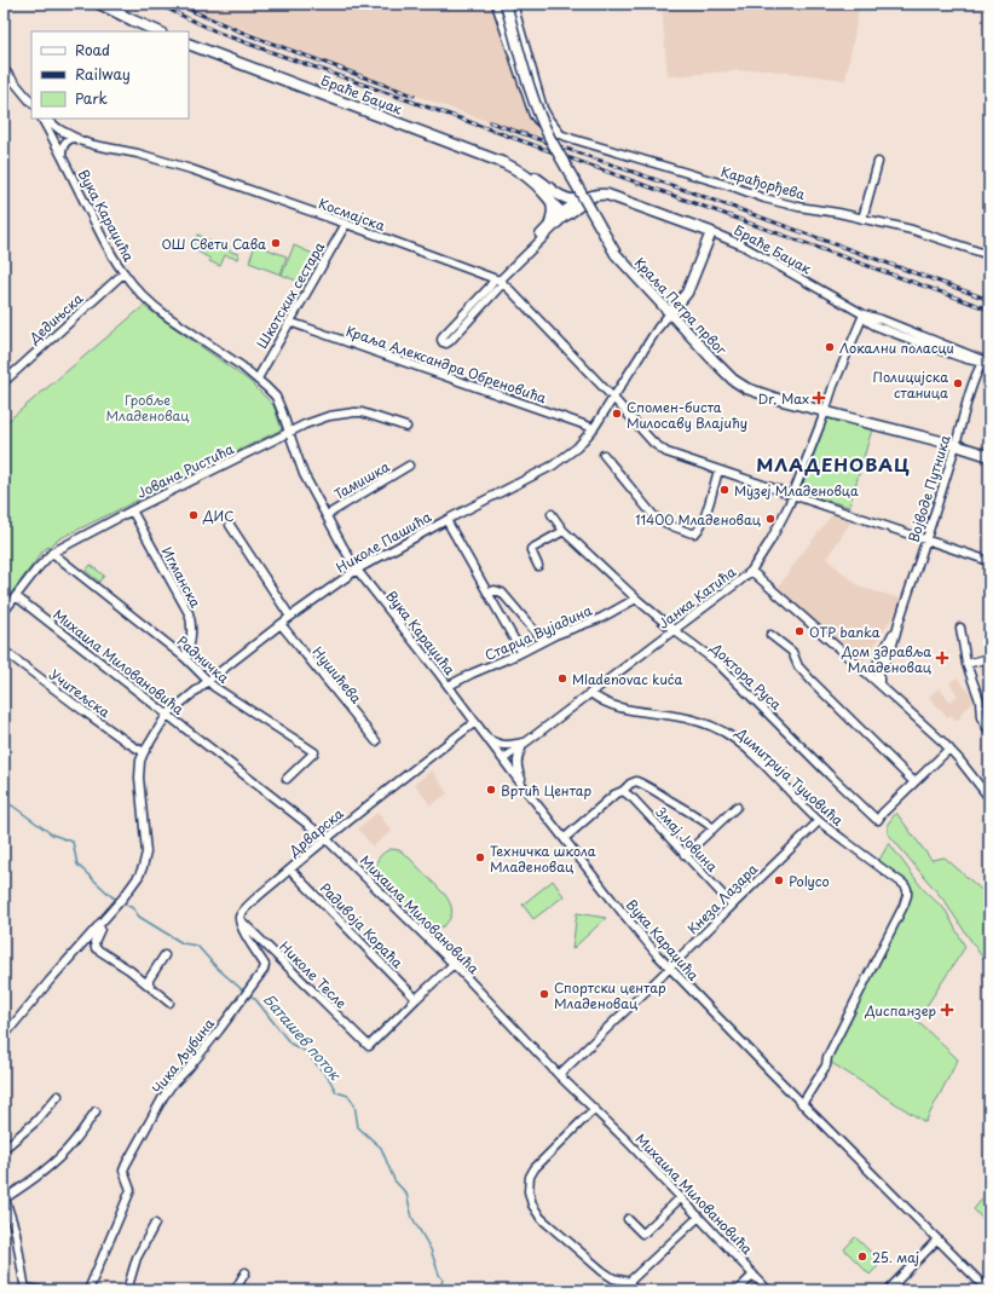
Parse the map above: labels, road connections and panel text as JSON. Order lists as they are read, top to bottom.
{
  "streets": {
    "main road": ["Браће Баџак", "Краља Петра првог", "Николе Пашића"],
    "street": [
      "Карађорђева",
      "Космајска",
      "Вука Караџића",
      "Шкотских сестара",
      "Дедињска",
      "Краља Александра Обреновића",
      "Јована Ристића",
      "Тамишка",
      "Војводе Путника",
      "Игманска",
      "Јанка Катића",
      "Старца Вујадина",
      "Радничка",
      "Михаила Миловановића",
      "Нушићева",
      "Доктора Руса",
      "Учитељска",
      "Димитрија Туцовића",
      "Дрварска",
      "Змај Јовина",
      "Кнеза Лазара",
      "Радивоја Кораћа",
      "Николе Тесле",
      "Чика Љубина"
    ]
  },
  "crossings": [
    ["Браће Баџак", "Војводе Путника"],
    ["Браће Баџак", "Николе Пашића"],
    ["Браће Баџак", "Јанка Катића"],
    ["Космајска", "Шкотских сестара"],
    ["Космајска", "Николе Пашића"],
    ["Вука Караџића", "Шкотских сестара"],
    ["Вука Караџића", "Дедињска"],
    ["Вука Караџића", "Јована Ристића"],
    ["Вука Караџића", "Тамишка"],
    ["Вука Караџића", "Николе Пашића"],
    ["Вука Караџића", "Јанка Катића"],
    ["Вука Караџића", "Старца Вујадина"],
    ["Вука Караџића", "Димитрија Туцовића"],
    ["Вука Караџића", "Дрварска"],
    ["Вука Караџића", "Кнеза Лазара"],
    ["Шкотских сестара", "Краља Александра Обреновића"],
    ["Краља Петра првог", "Војводе Путника"],
    ["Краља Петра првог", "Николе Пашића"],
    ["Краља Петра првог", "Јанка Катића"],
    ["Краља Александра Обреновића", "Николе Пашића"],
    ["Јована Ристића", "Игманска"],
    ["Јована Ристића", "Радничка"],
    ["Јована Ристића", "Михаила Миловановића"],
    ["Николе Пашића", "Радничка"],
    ["Николе Пашића", "Михаила Миловановића"],
    ["Николе Пашића", "Нушићева"],
    ["Николе Пашића", "Учитељска"],
    ["Игманска", "Радничка"],
    ["Јанка Катића", "Доктора Руса"],
    ["Јанка Катића", "Димитрија Туцовића"],
    ["Старца Вујадина", "Доктора Руса"],
    ["Михаила Миловановића", "Дрварска"],
    ["Михаила Миловановића", "Кнеза Лазара"],
    ["Димитрија Туцовића", "Кнеза Лазара"],
    ["Дрварска", "Радивоја Кораћа"],
    ["Дрварска", "Николе Тесле"],
    ["Дрварска", "Чика Љубина"],
    ["Змај Јовина", "Кнеза Лазара"],
    ["Радивоја Кораћа", "Николе Тесле"],
    ["Николе Тесле", "Чика Љубина"]
  ],
  "districts": ["МЛАДЕНОВАЦ"],
  "water": ["Баташев поток"],
  "parks": ["Гробље Младеновац"],
  "places": {
    "other": [
      "ОШ Свети Сава",
      "Локални поласци",
      "Полицијска станица",
      "Спомен-биста Милосаву Влајићу",
      "Музеј Младеновца",
      "ДИС",
      "11400 Младеновац",
      "OTP banka",
      "Mladenovac kuća",
      "Вртић Центар",
      "Техничка школа Младеновац",
      "Polyco",
      "Спортски центар Младеновац",
      "25. мај"
    ],
    "health": ["Dr. Max", "Дом здравља Младеновац", "Диспанзер"]
  },
  "legend": ["Road", "Railway", "Park"]
}
